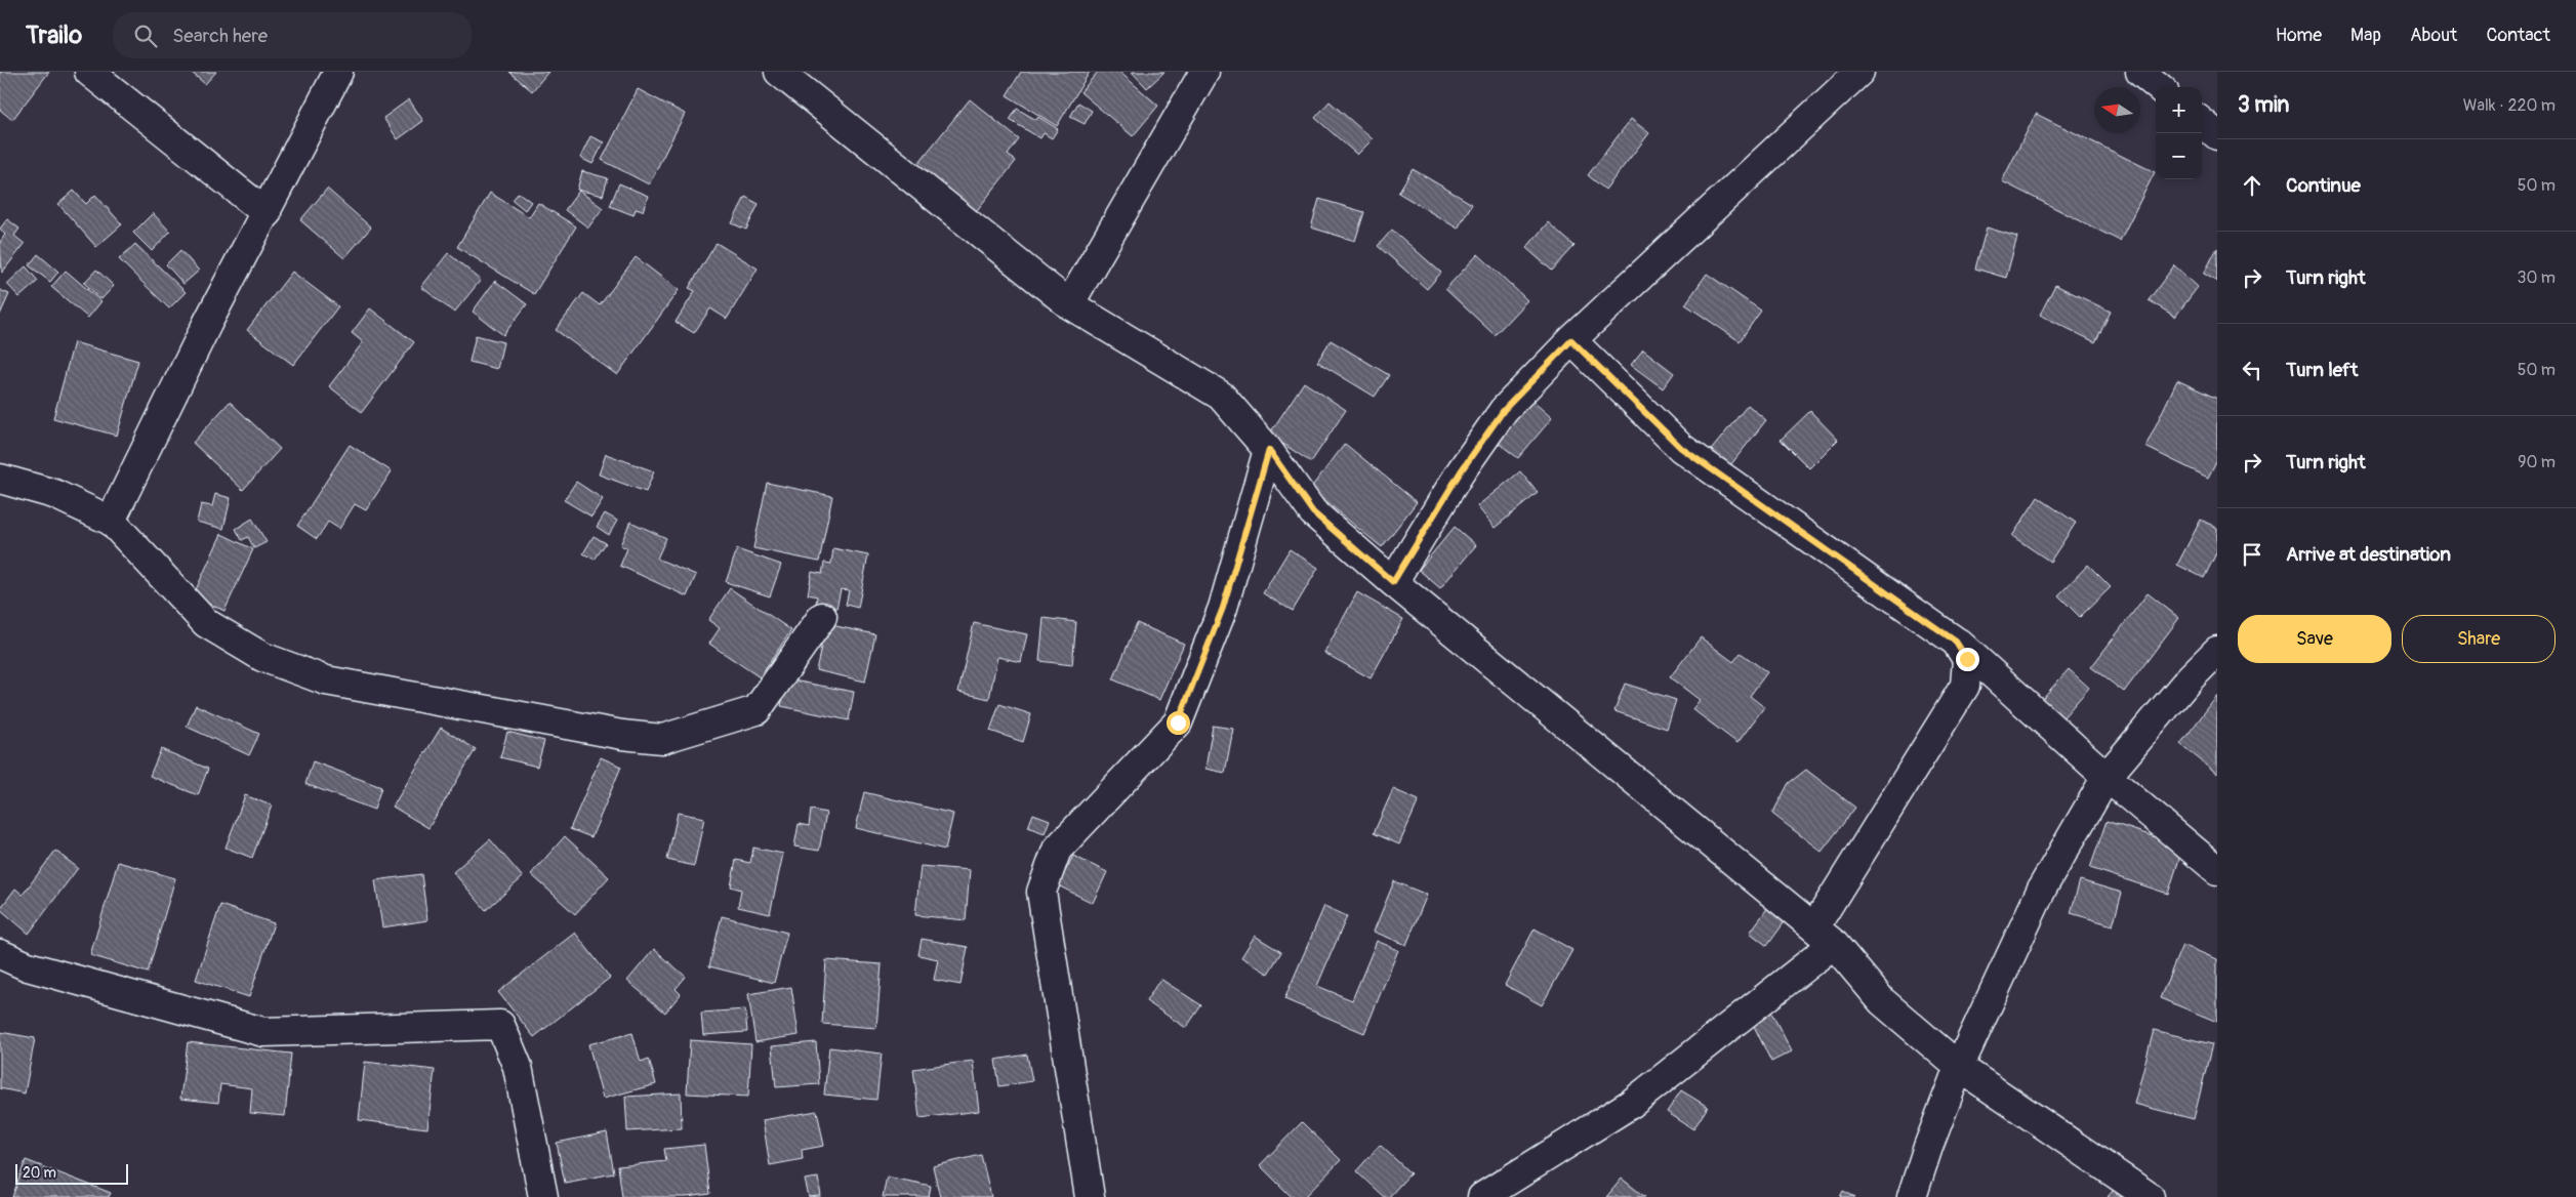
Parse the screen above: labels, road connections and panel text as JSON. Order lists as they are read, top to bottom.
{
  "scale_bar": "20 m",
  "north": "left",
  "page": {
    "header": "Trailo",
    "search": "Search here",
    "nav": [
      "Home",
      "Map",
      "About",
      "Contact"
    ],
    "heading": ["3 min", "Walk · 220 m"],
    "map_buttons": ["+", "−"],
    "list": [
      ["Continue", "50 m"],
      ["Turn right", "30 m"],
      ["Turn left", "50 m"],
      ["Turn right", "90 m"],
      "Arrive at destination"
    ],
    "buttons": ["Save", "Share"],
    "scale": "20 m"
  }
}
